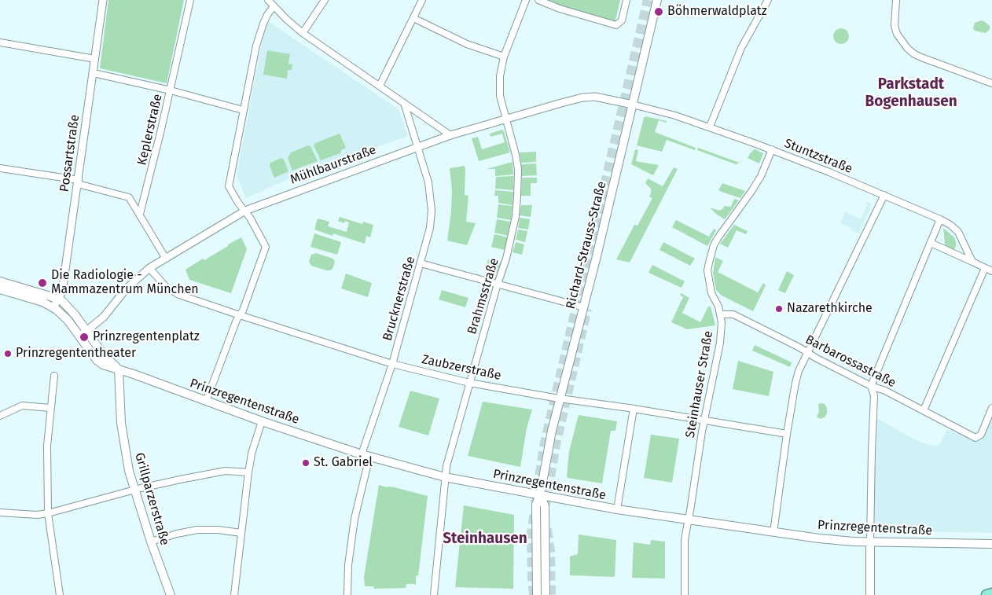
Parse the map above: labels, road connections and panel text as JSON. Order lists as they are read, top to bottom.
{
  "streets": {
    "main road": ["Richard-Strauss-Straße", "Prinzregentenstraße", "Grillparzerstraße"],
    "street": [
      "Keplerstraße",
      "Possartstraße",
      "Stuntzstraße",
      "Mühlbaurstraße",
      "Brahmsstraße",
      "Brucknerstraße",
      "Barbarossastraße",
      "Zaubzerstraße",
      "Steinhauser Straße"
    ]
  },
  "crossings": [
    ["Possartstraße", "Prinzregentenstraße"],
    ["Stuntzstraße", "Mühlbaurstraße"],
    ["Stuntzstraße", "Richard-Strauss-Straße"],
    ["Stuntzstraße", "Steinhauser Straße"],
    ["Mühlbaurstraße", "Richard-Strauss-Straße"],
    ["Mühlbaurstraße", "Brahmsstraße"],
    ["Mühlbaurstraße", "Brucknerstraße"],
    ["Mühlbaurstraße", "Zaubzerstraße"],
    ["Mühlbaurstraße", "Prinzregentenstraße"],
    ["Richard-Strauss-Straße", "Zaubzerstraße"],
    ["Richard-Strauss-Straße", "Prinzregentenstraße"],
    ["Brahmsstraße", "Zaubzerstraße"],
    ["Brahmsstraße", "Prinzregentenstraße"],
    ["Brucknerstraße", "Zaubzerstraße"],
    ["Brucknerstraße", "Prinzregentenstraße"],
    ["Barbarossastraße", "Steinhauser Straße"],
    ["Zaubzerstraße", "Steinhauser Straße"],
    ["Steinhauser Straße", "Prinzregentenstraße"],
    ["Prinzregentenstraße", "Grillparzerstraße"]
  ],
  "districts": ["Parkstadt Bogenhausen", "Steinhausen"],
  "places": [
    "Böhmerwaldplatz",
    "Die Radiologie - Mammazentrum München",
    "Nazarethkirche",
    "Prinzregentenplatz",
    "Prinzregententheater",
    "St. Gabriel"
  ]
}
